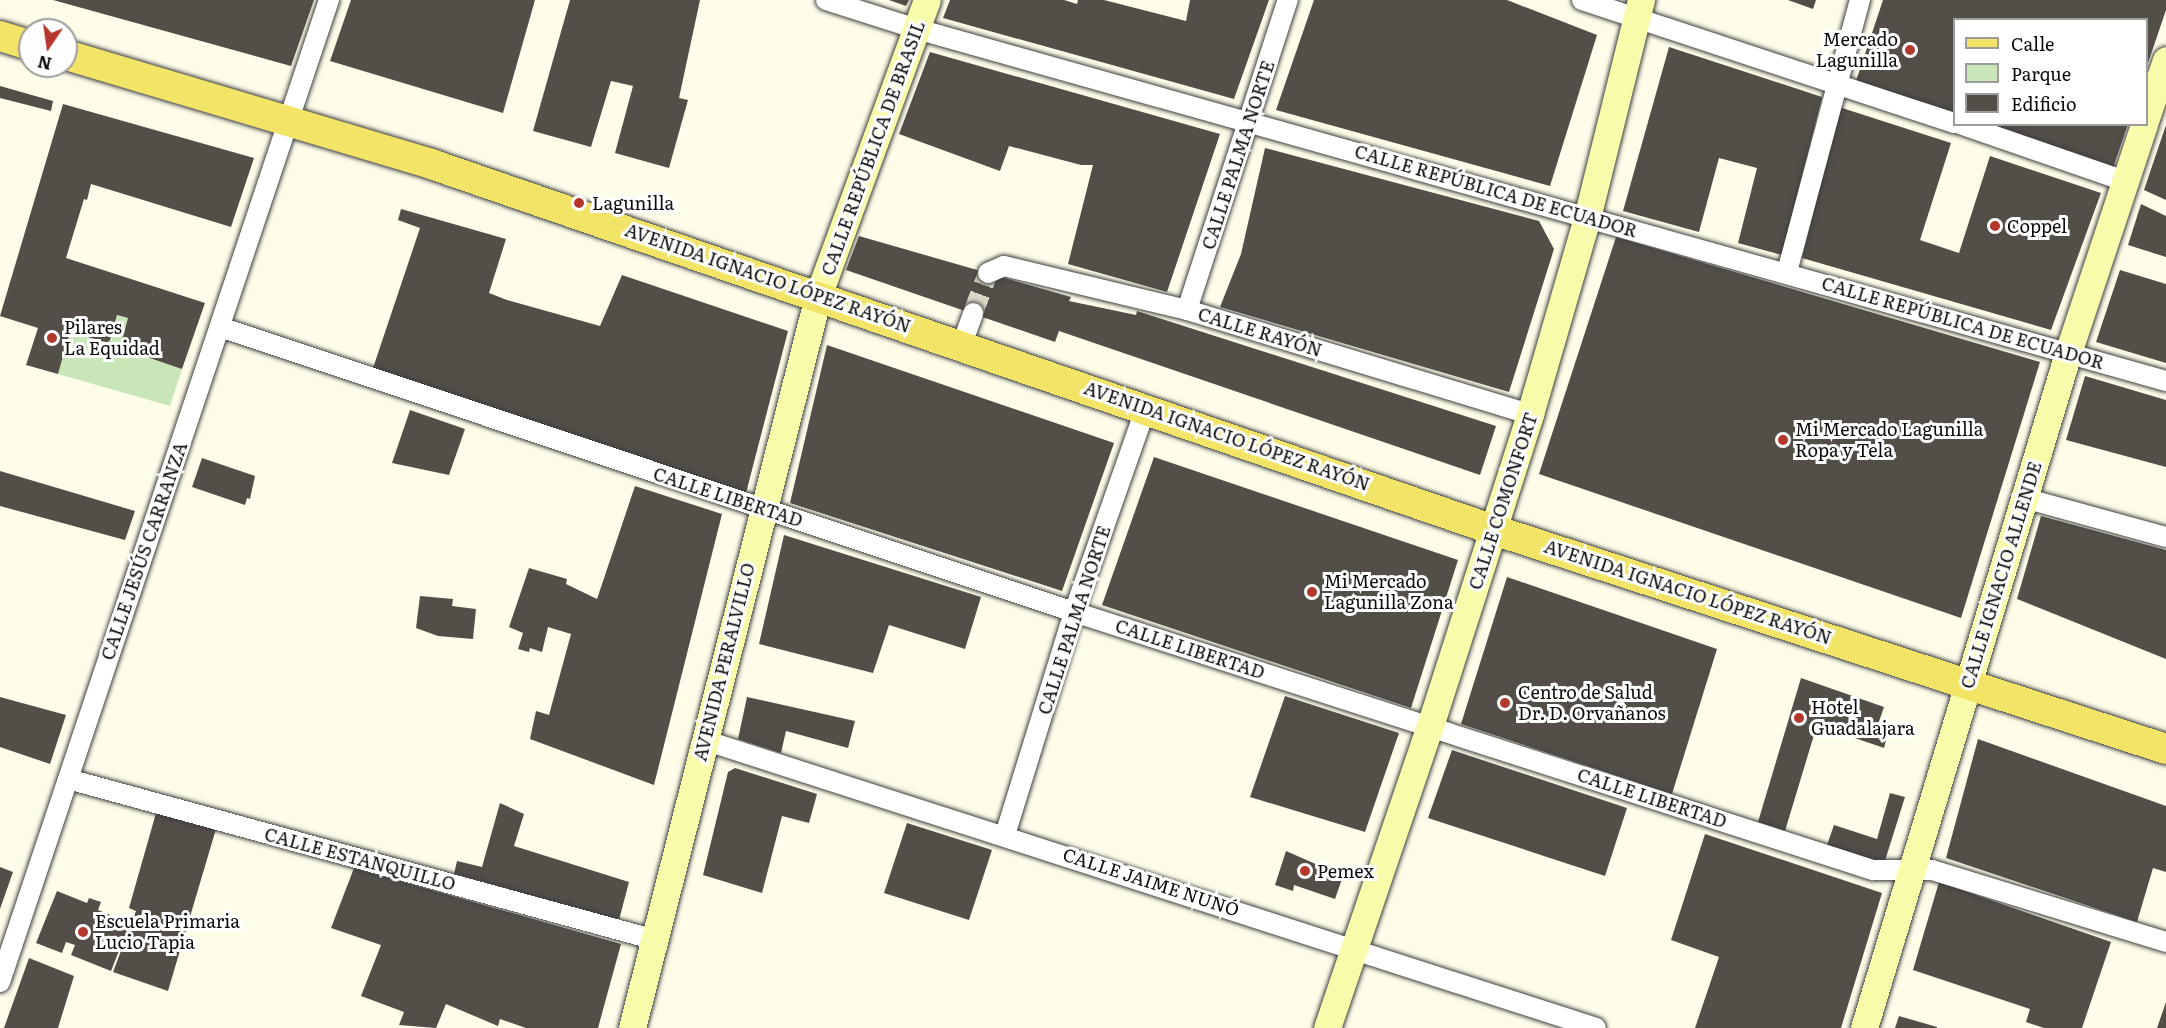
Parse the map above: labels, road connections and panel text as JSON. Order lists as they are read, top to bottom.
{
  "streets": {
    "main road": ["AVENIDA IGNACIO LÓPEZ RAYÓN"],
    "street": [
      "CALLE REPÚBLICA DE BRASIL",
      "CALLE PALMA NORTE",
      "CALLE REPÚBLICA DE ECUADOR",
      "CALLE RAYÓN",
      "CALLE LIBERTAD",
      "CALLE COMONFORT",
      "CALLE JESÚS CARRANZA",
      "CALLE IGNACIO ALLENDE",
      "AVENIDA PERALVILLO",
      "CALLE ESTANQUILLO",
      "CALLE JAIME NUNÓ"
    ]
  },
  "crossings": [
    ["CALLE REPÚBLICA DE BRASIL", "CALLE REPÚBLICA DE ECUADOR"],
    ["CALLE REPÚBLICA DE BRASIL", "AVENIDA IGNACIO LÓPEZ RAYÓN"],
    ["CALLE REPÚBLICA DE BRASIL", "AVENIDA PERALVILLO"],
    ["CALLE PALMA NORTE", "CALLE REPÚBLICA DE ECUADOR"],
    ["CALLE PALMA NORTE", "AVENIDA IGNACIO LÓPEZ RAYÓN"],
    ["CALLE PALMA NORTE", "CALLE RAYÓN"],
    ["CALLE PALMA NORTE", "CALLE LIBERTAD"],
    ["CALLE PALMA NORTE", "CALLE JAIME NUNÓ"],
    ["CALLE REPÚBLICA DE ECUADOR", "CALLE COMONFORT"],
    ["CALLE REPÚBLICA DE ECUADOR", "CALLE IGNACIO ALLENDE"],
    ["AVENIDA IGNACIO LÓPEZ RAYÓN", "CALLE COMONFORT"],
    ["AVENIDA IGNACIO LÓPEZ RAYÓN", "CALLE JESÚS CARRANZA"],
    ["AVENIDA IGNACIO LÓPEZ RAYÓN", "CALLE IGNACIO ALLENDE"],
    ["AVENIDA IGNACIO LÓPEZ RAYÓN", "AVENIDA PERALVILLO"],
    ["CALLE RAYÓN", "CALLE COMONFORT"],
    ["CALLE LIBERTAD", "CALLE COMONFORT"],
    ["CALLE LIBERTAD", "CALLE JESÚS CARRANZA"],
    ["CALLE LIBERTAD", "CALLE IGNACIO ALLENDE"],
    ["CALLE LIBERTAD", "AVENIDA PERALVILLO"],
    ["CALLE COMONFORT", "CALLE JAIME NUNÓ"],
    ["CALLE JESÚS CARRANZA", "CALLE ESTANQUILLO"],
    ["AVENIDA PERALVILLO", "CALLE ESTANQUILLO"],
    ["AVENIDA PERALVILLO", "CALLE JAIME NUNÓ"]
  ],
  "places": [
    "Mercado Lagunilla",
    "Lagunilla",
    "Coppel",
    "Pilares La Equidad",
    "Mi Mercado Lagunilla Ropa y Tela",
    "Mi Mercado Lagunilla Zona",
    "Centro de Salud Dr. D. Orvañanos",
    "Hotel Guadalajara",
    "Pemex",
    "Escuela Primaria Lucio Tapia"
  ],
  "legend": ["Calle", "Parque", "Edificio"],
  "north": "bottom"
}
